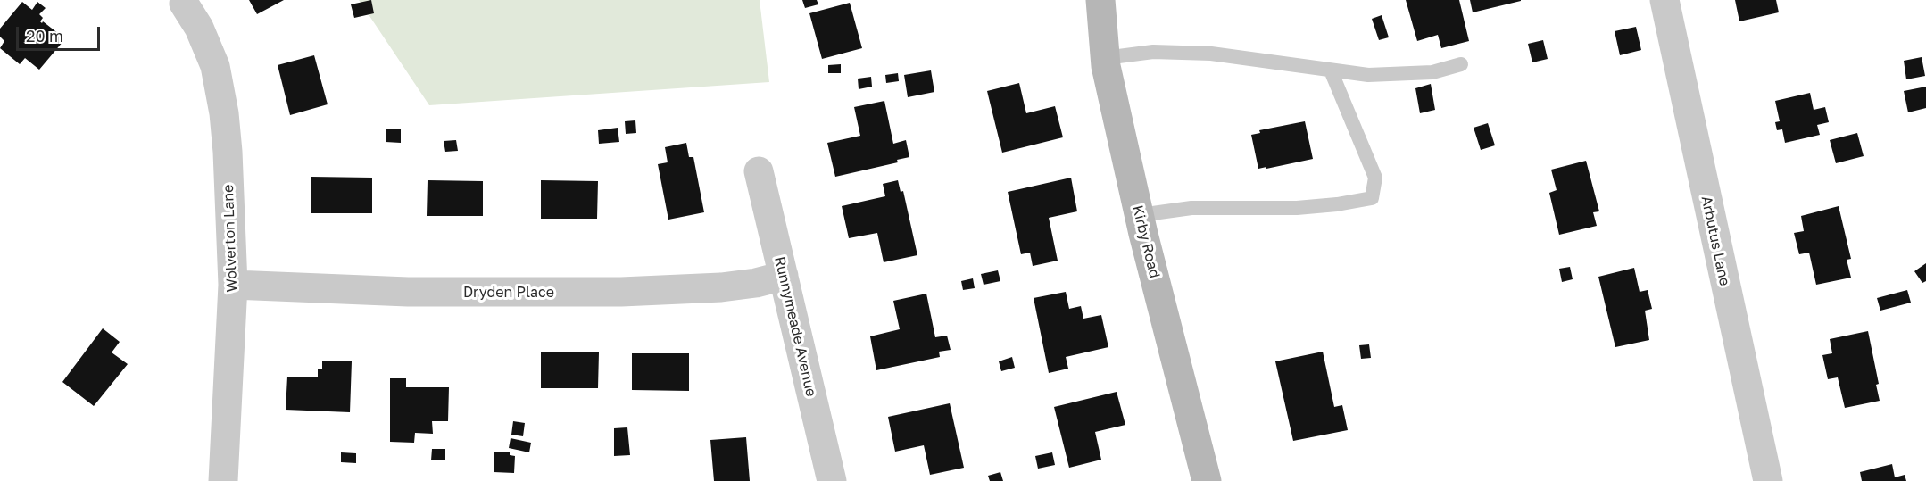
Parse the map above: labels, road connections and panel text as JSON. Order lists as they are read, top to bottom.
{
  "streets": {
    "main road": ["Kirby Road"],
    "street": [
      "Wolverton Lane",
      "Arbutus Lane",
      "Dryden Place",
      "Runnymeade Avenue"
    ]
  },
  "crossings": [
    ["Wolverton Lane", "Dryden Place"],
    ["Dryden Place", "Runnymeade Avenue"]
  ],
  "scale_bar": "20 m"
}
